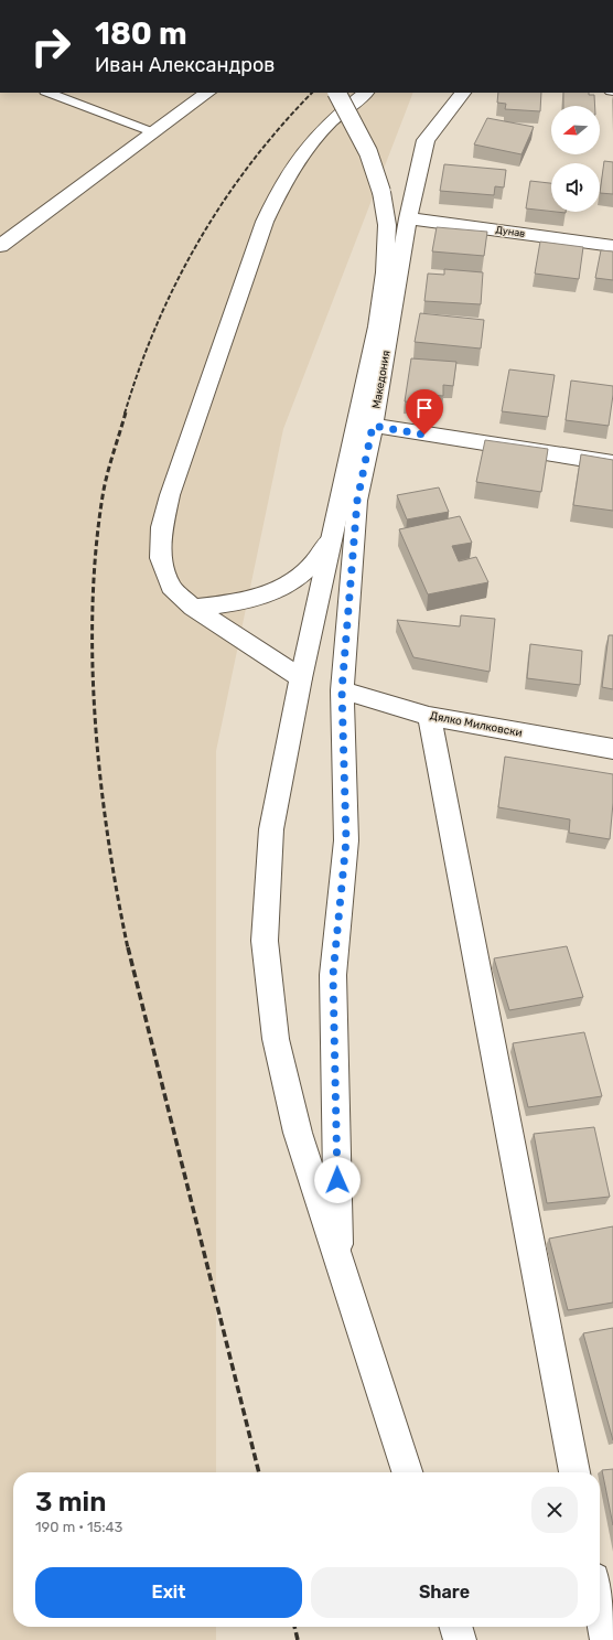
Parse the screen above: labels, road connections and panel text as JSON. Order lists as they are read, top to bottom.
{
  "streets": {
    "street": ["Дунав", "Македония", "Дялко Милковски"]
  },
  "crossings": [
    ["Дунав", "Македония"],
    ["Македония", "Дялко Милковски"]
  ],
  "north": "left",
  "page": {
    "turn": ["180 m", "Иван Александров"],
    "heading": ["3 min", "190 m · 15:43"],
    "buttons": ["Exit", "Share"]
  }
}
